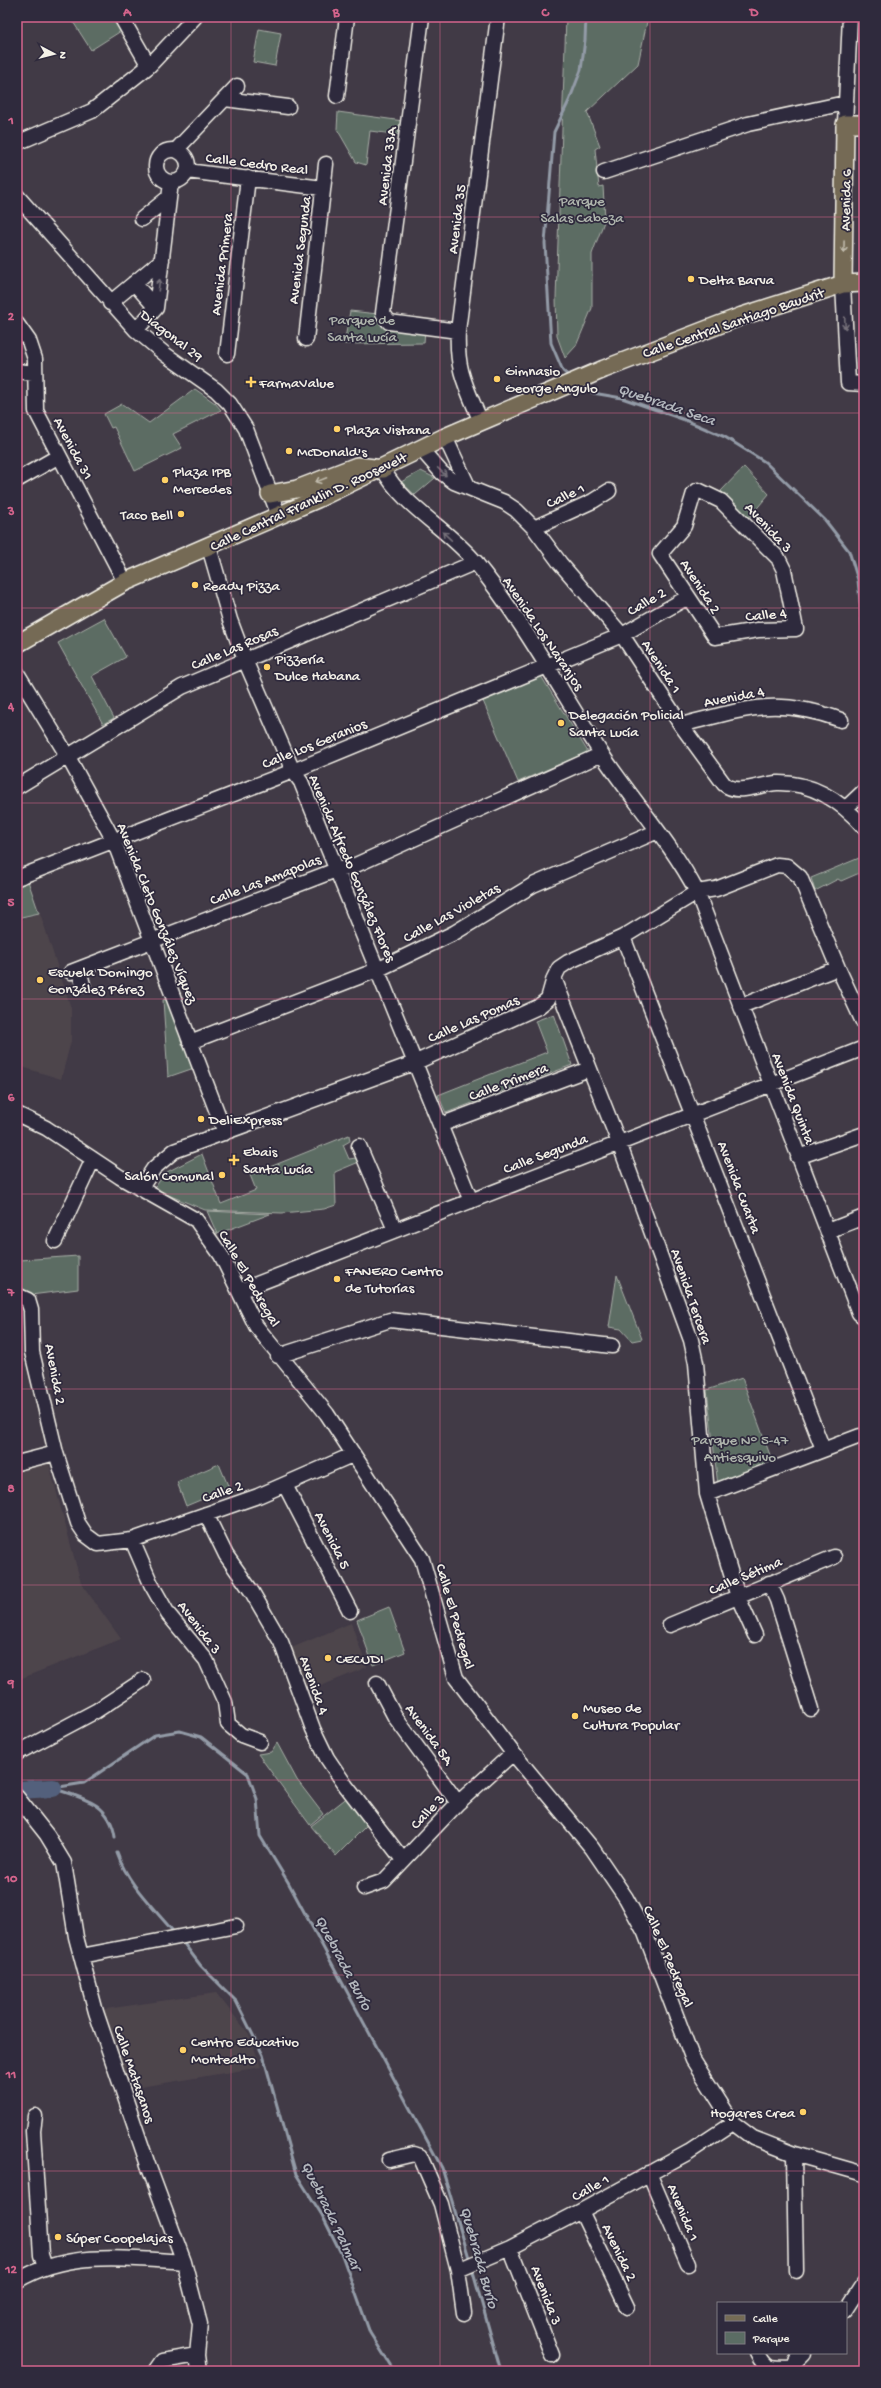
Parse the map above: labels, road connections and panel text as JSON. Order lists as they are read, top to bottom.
{
  "streets": {
    "main road": ["Avenida 6", "Calle Central Santiago Baudrit", "Calle Central Franklin D. Roosevelt"],
    "street": [
      "Calle Cedro Real",
      "Avenida 33A",
      "Avenida 35",
      "Avenida Segunda",
      "Avenida Primera",
      "Diagonal 29",
      "Avenida 31",
      "Calle 1",
      "Avenida 3",
      "Avenida 2",
      "Calle 2",
      "Calle 4",
      "Avenida Los Naranjos",
      "Calle Las Rosas",
      "Avenida 1",
      "Avenida 4",
      "Calle Los Geranios",
      "Avenida Alfredo González Flores",
      "Calle Las Amapolas",
      "Calle Las Violetas",
      "Avenida Cleto González Víquez",
      "Calle Las Pomas",
      "Calle Primera",
      "Avenida Quinta",
      "Calle Segunda",
      "Avenida Cuarta",
      "Calle El Pedregal",
      "Avenida Tercera",
      "Avenida 5",
      "Calle Sétima",
      "Avenida 5A",
      "Calle 3",
      "Calle Matasanos"
    ]
  },
  "crossings": [
    ["Calle Cedro Real", "Avenida Segunda"],
    ["Calle Cedro Real", "Avenida Primera"],
    ["Avenida 33A", "Avenida 35"],
    ["Avenida 6", "Calle Central Santiago Baudrit"],
    ["Avenida 35", "Calle Central Franklin D. Roosevelt"],
    ["Calle Central Santiago Baudrit", "Calle Central Franklin D. Roosevelt"],
    ["Diagonal 29", "Calle Central Franklin D. Roosevelt"],
    ["Avenida 31", "Calle Central Franklin D. Roosevelt"],
    ["Calle 1", "Avenida 3"],
    ["Calle 1", "Avenida 2"],
    ["Calle 1", "Avenida 1"],
    ["Calle 1", "Calle El Pedregal"],
    ["Calle Central Franklin D. Roosevelt", "Avenida Los Naranjos"],
    ["Calle Central Franklin D. Roosevelt", "Avenida 1"],
    ["Calle Central Franklin D. Roosevelt", "Avenida Alfredo González Flores"],
    ["Avenida 3", "Avenida 2"],
    ["Avenida 3", "Calle 2"],
    ["Avenida 3", "Calle 4"],
    ["Avenida 2", "Calle 2"],
    ["Avenida 2", "Calle 4"],
    ["Calle 2", "Avenida 1"],
    ["Calle 2", "Avenida 4"],
    ["Calle 2", "Calle Los Geranios"],
    ["Calle 2", "Calle El Pedregal"],
    ["Calle 2", "Avenida 5"],
    ["Avenida Los Naranjos", "Calle Las Rosas"],
    ["Avenida Los Naranjos", "Calle Los Geranios"],
    ["Avenida Los Naranjos", "Calle Las Amapolas"],
    ["Avenida Los Naranjos", "Calle Las Violetas"],
    ["Avenida Los Naranjos", "Calle Las Pomas"],
    ["Avenida Los Naranjos", "Avenida Quinta"],
    ["Calle Las Rosas", "Avenida Alfredo González Flores"],
    ["Calle Las Rosas", "Avenida Cleto González Víquez"],
    ["Avenida 1", "Avenida 4"],
    ["Avenida 1", "Calle Los Geranios"],
    ["Avenida 4", "Calle 3"],
    ["Calle Los Geranios", "Avenida Alfredo González Flores"],
    ["Calle Los Geranios", "Avenida Cleto González Víquez"],
    ["Avenida Alfredo González Flores", "Calle Las Amapolas"],
    ["Avenida Alfredo González Flores", "Calle Las Violetas"],
    ["Avenida Alfredo González Flores", "Calle Las Pomas"],
    ["Avenida Alfredo González Flores", "Calle Primera"],
    ["Avenida Alfredo González Flores", "Calle Segunda"],
    ["Calle Las Amapolas", "Avenida Cleto González Víquez"],
    ["Calle Las Violetas", "Avenida Cleto González Víquez"],
    ["Avenida Cleto González Víquez", "Calle Las Pomas"],
    ["Calle Las Pomas", "Avenida Quinta"],
    ["Calle Las Pomas", "Avenida Cuarta"],
    ["Calle Las Pomas", "Calle El Pedregal"],
    ["Calle Las Pomas", "Avenida Tercera"],
    ["Calle Primera", "Avenida Tercera"],
    ["Avenida Quinta", "Calle Segunda"],
    ["Calle Segunda", "Avenida Cuarta"],
    ["Calle Segunda", "Calle El Pedregal"],
    ["Calle Segunda", "Avenida Tercera"],
    ["Calle El Pedregal", "Calle 3"],
    ["Avenida Tercera", "Calle Sétima"],
    ["Avenida 5A", "Calle 3"]
  ],
  "one_way": ["Avenida 6"],
  "water": ["Quebrada Seca", "Quebrada Burío", "Quebrada Palmar"],
  "parks": ["Parque Salas Cabeza", "Parque de Santa Lucía", "Parque N° 5-47 Antiesquivo"],
  "places": {
    "other": [
      "Delta Barva",
      "Gimnasio George Angulo",
      "Plaza Vistana",
      "McDonald's",
      "Plaza IPB Mercedes",
      "Taco Bell",
      "Ready Pizza",
      "Pizzería Dulce Habana",
      "Delegación Policial Santa Lucía",
      "Escuela Domingo González Pérez",
      "DeliExpress",
      "Salón Comunal",
      "FANERO Centro de Tutorías",
      "CECUDI",
      "Museo de Cultura Popular",
      "Centro Educativo Montealto",
      "Hogares Crea",
      "Súper Coopelajas"
    ],
    "health": ["FarmaValue", "Ebais Santa Lucía"]
  },
  "legend": ["Calle", "Parque"],
  "north": "right",
  "grid": {
    "columns": [
      "A",
      "B",
      "C",
      "D"
    ],
    "rows": [
      "1",
      "2",
      "3",
      "4",
      "5",
      "6",
      "7",
      "8",
      "9",
      "10",
      "11",
      "12"
    ]
  }
}
